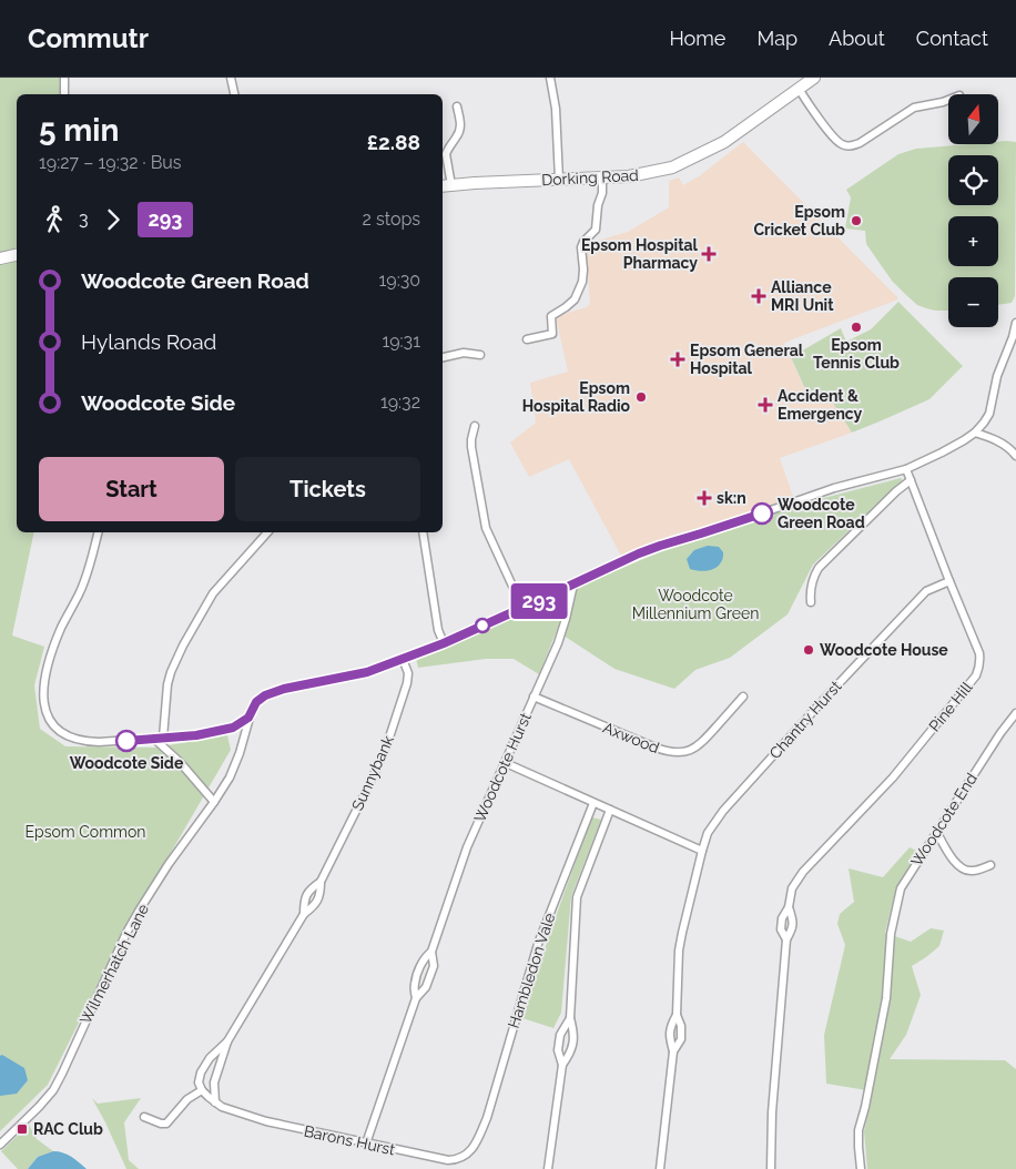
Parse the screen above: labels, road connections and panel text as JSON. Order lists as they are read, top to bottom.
{
  "streets": {
    "highway": ["Dorking Road"],
    "street": [
      "Pine Hill",
      "Chantry Hurst",
      "Axwood",
      "Woodcote Hurst",
      "Sunnybank",
      "Woodcote End",
      "Wilmerhatch Lane",
      "Hambledon Vale",
      "Barons Hurst"
    ]
  },
  "crossings": [
    ["Pine Hill", "Chantry Hurst"],
    ["Axwood", "Woodcote Hurst"],
    ["Woodcote Hurst", "Barons Hurst"],
    ["Sunnybank", "Barons Hurst"],
    ["Hambledon Vale", "Barons Hurst"]
  ],
  "parks": ["Woodcote Millennium Green", "Epsom Common"],
  "places": {
    "other": [
      "Epsom Cricket Club",
      "Epsom Tennis Club",
      "Epsom Hospital Radio",
      "Woodcote Green Road",
      "Woodcote House",
      "Woodcote Side"
    ],
    "health": [
      "Epsom Hospital Pharmacy",
      "Alliance MRI Unit",
      "Epsom General Hospital",
      "Accident & Emergency",
      "sk:n"
    ],
    "transit": ["RAC Club"]
  },
  "lines": ["bus line 293"],
  "north": "top",
  "page": {
    "header": "Commutr",
    "nav": [
      "Home",
      "Map",
      "About",
      "Contact"
    ],
    "on_map": "293",
    "map_buttons": ["+", "−"],
    "heading": ["5 min", "19:27 – 19:32 · Bus", "£2.88"],
    "legs": ["3", "293", "2 stops"],
    "list": [
      {
        "name": "Woodcote Green Road",
        "value": "19:30"
      },
      {
        "name": "Hylands Road",
        "value": "19:31"
      },
      {
        "name": "Woodcote Side",
        "value": "19:32"
      }
    ],
    "buttons": ["Start", "Tickets"]
  }
}
